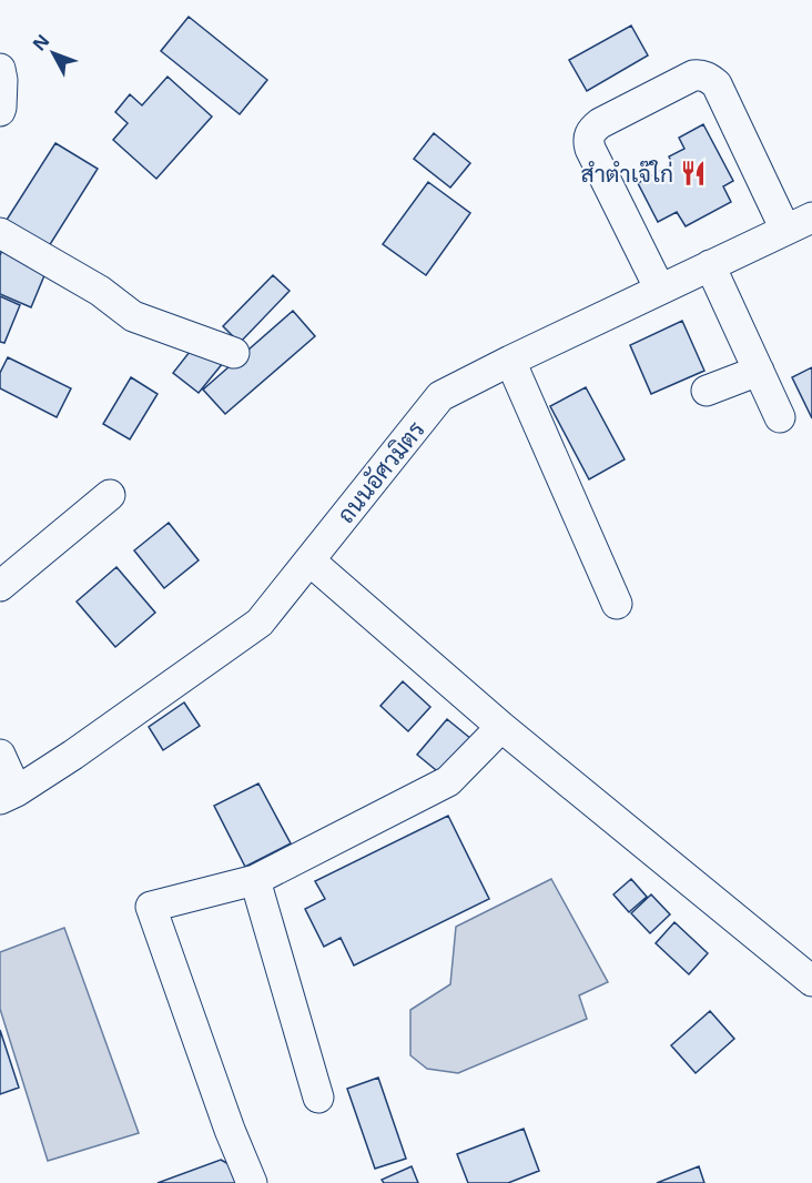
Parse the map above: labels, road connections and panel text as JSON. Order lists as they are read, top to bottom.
{
  "streets": {
    "street": ["ถนนอัศวมิตร"]
  },
  "places": {
    "restaurant": ["สำตำเจ๊ใก่"]
  },
  "north": "top left"
}
